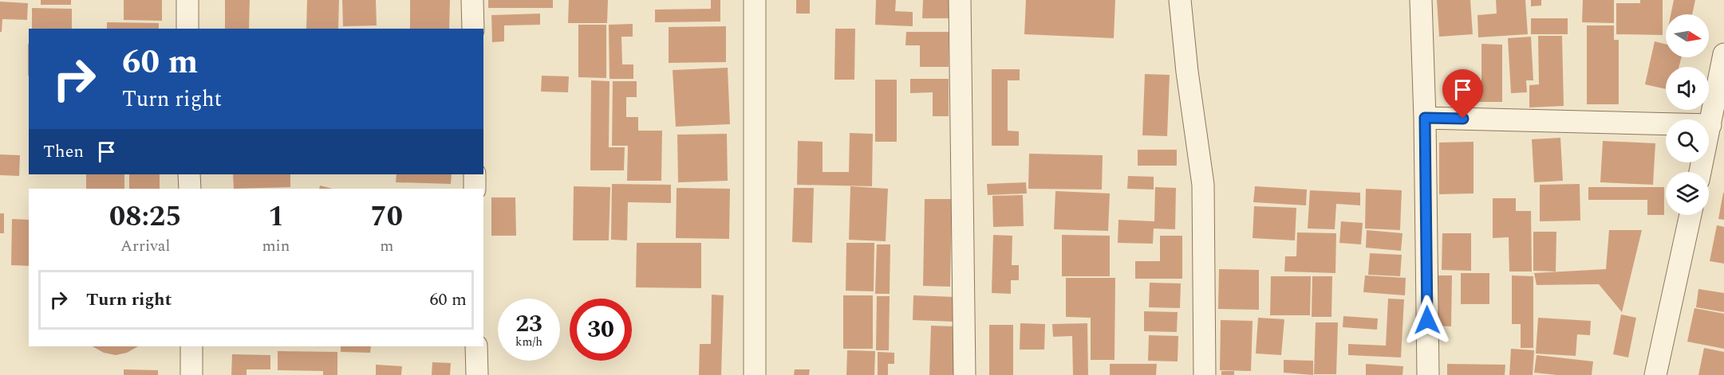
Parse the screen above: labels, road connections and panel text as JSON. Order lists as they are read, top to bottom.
{
  "north": "right",
  "page": {
    "turn": ["60 m", "Turn right"],
    "then": "Then",
    "eta": [
      "08:25",
      "Arrival",
      "1",
      "min",
      "70",
      "m"
    ],
    "list": [
      {
        "name": "Turn right",
        "value": "60 m"
      }
    ],
    "speed": "23 km/h",
    "limit": "30"
  }
}
